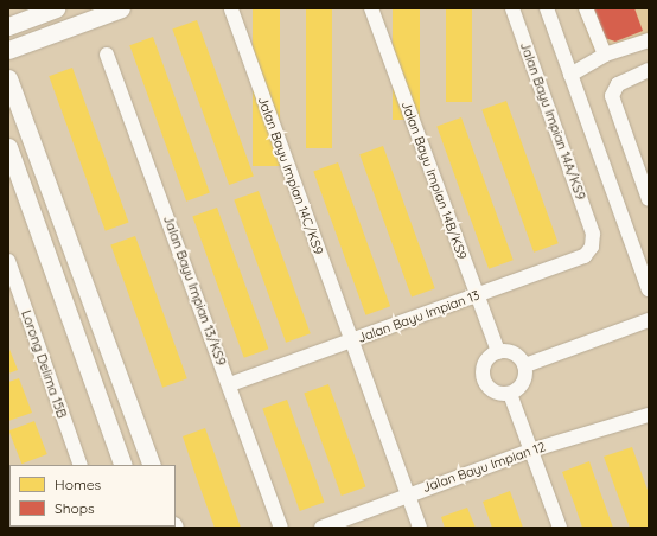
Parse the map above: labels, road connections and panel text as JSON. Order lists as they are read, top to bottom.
{
  "streets": {
    "street": [
      "Jalan Bayu Impian 14A/KS9",
      "Jalan Bayu Impian 14C/KS9",
      "Jalan Bayu Impian 14B/KS9",
      "Jalan Bayu Impian 13/KS9",
      "Jalan Bayu Impian 13",
      "Lorong Delima 15B",
      "Jalan Bayu Impian 12"
    ]
  },
  "crossings": [
    ["Jalan Bayu Impian 14A/KS9", "Jalan Bayu Impian 13"],
    ["Jalan Bayu Impian 14C/KS9", "Jalan Bayu Impian 13"],
    ["Jalan Bayu Impian 14C/KS9", "Jalan Bayu Impian 12"],
    ["Jalan Bayu Impian 14B/KS9", "Jalan Bayu Impian 13"],
    ["Jalan Bayu Impian 13/KS9", "Jalan Bayu Impian 13"]
  ],
  "legend": ["Homes", "Shops"]
}
